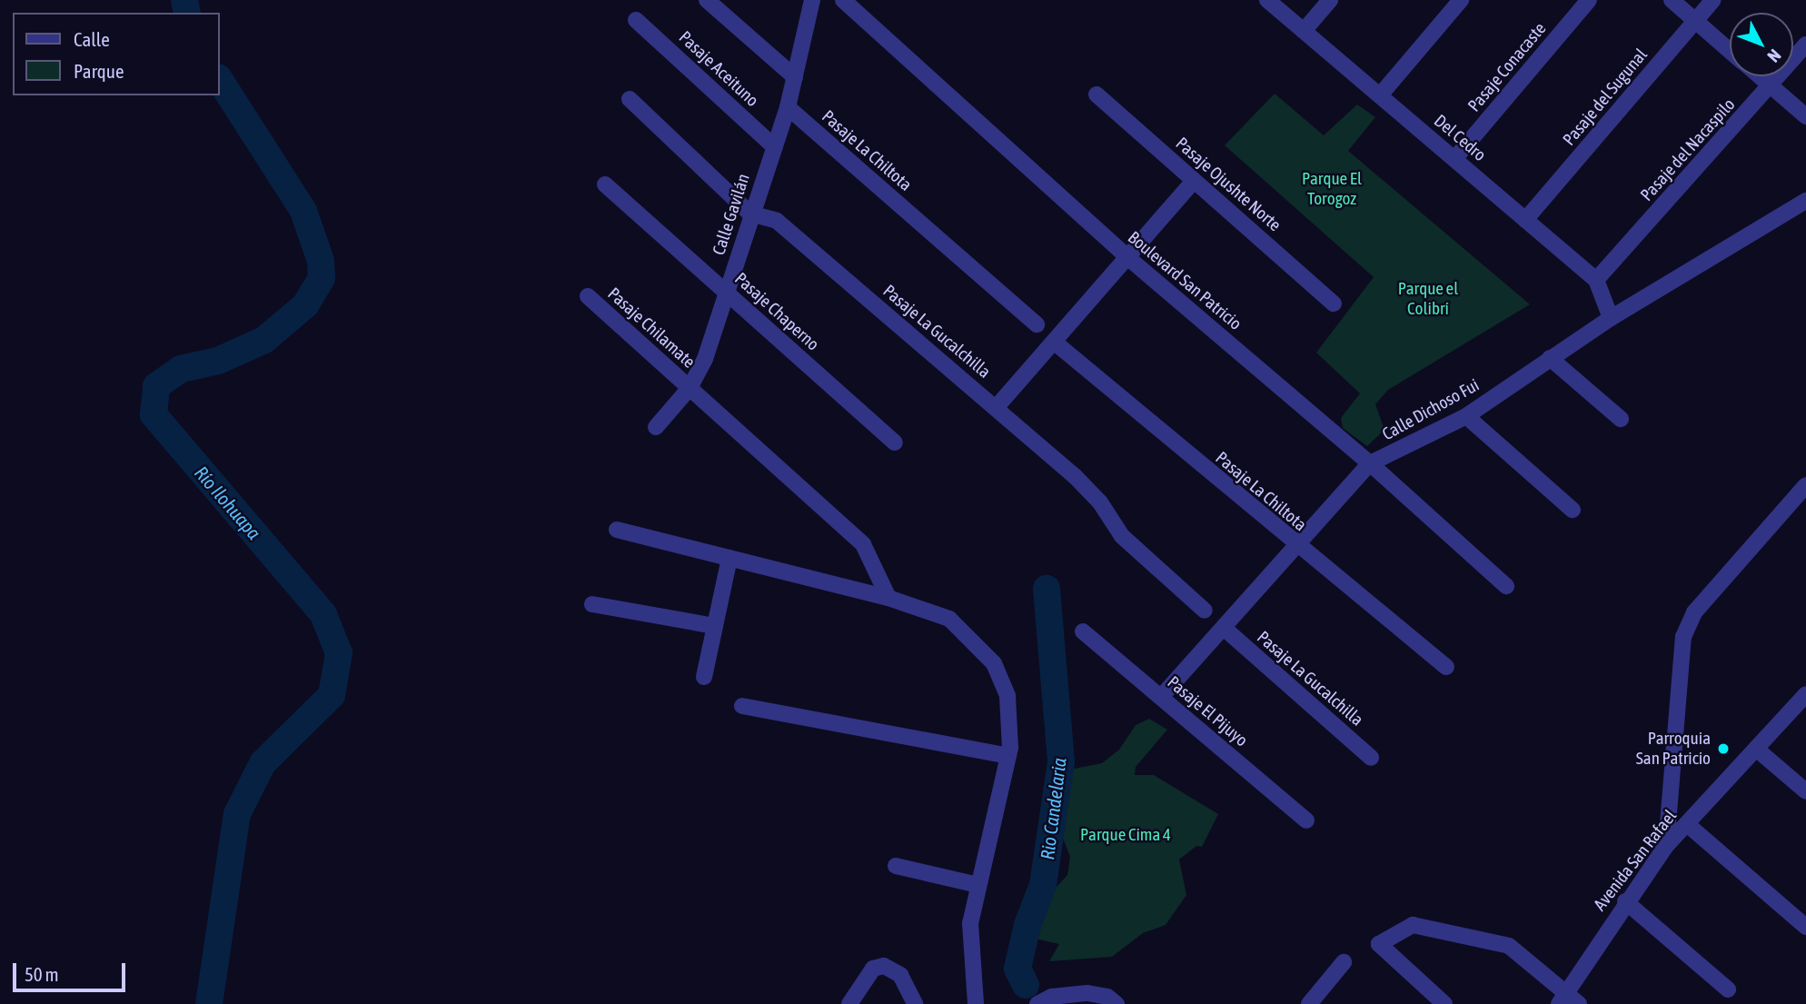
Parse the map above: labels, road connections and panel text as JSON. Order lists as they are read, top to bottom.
{
  "streets": {
    "street": [
      "Pasaje Conacaste",
      "Pasaje Aceituno",
      "Pasaje del Sugunal",
      "Del Cedro",
      "Pasaje del Nacaspilo",
      "Pasaje La Chiltota",
      "Pasaje Ojushte Norte",
      "Calle Gavilán",
      "Boulevard San Patricio",
      "Pasaje Chaperno",
      "Pasaje Chilamate",
      "Pasaje La Gucalchilla",
      "Calle Dichoso Fui",
      "Pasaje El Pijuyo",
      "Avenida San Rafael"
    ]
  },
  "crossings": [
    ["Pasaje Conacaste", "Del Cedro"],
    ["Pasaje Aceituno", "Calle Gavilán"],
    ["Pasaje del Sugunal", "Del Cedro"],
    ["Del Cedro", "Pasaje del Nacaspilo"],
    ["Del Cedro", "Calle Dichoso Fui"],
    ["Pasaje La Chiltota", "Calle Gavilán"],
    ["Pasaje La Chiltota", "Calle Dichoso Fui"],
    ["Calle Gavilán", "Pasaje Chaperno"],
    ["Calle Gavilán", "Pasaje Chilamate"],
    ["Calle Gavilán", "Pasaje La Gucalchilla"],
    ["Boulevard San Patricio", "Calle Dichoso Fui"],
    ["Pasaje La Gucalchilla", "Calle Dichoso Fui"],
    ["Calle Dichoso Fui", "Pasaje El Pijuyo"]
  ],
  "water": ["Río Ilohuapa", "Rio Candelaria"],
  "parks": ["Parque El Torogoz", "Parque el Colibrí", "Parque Cima 4"],
  "places": ["Parroquia San Patricio"],
  "legend": ["Calle", "Parque"],
  "scale_bar": "50 m",
  "north": "bottom right"
}
